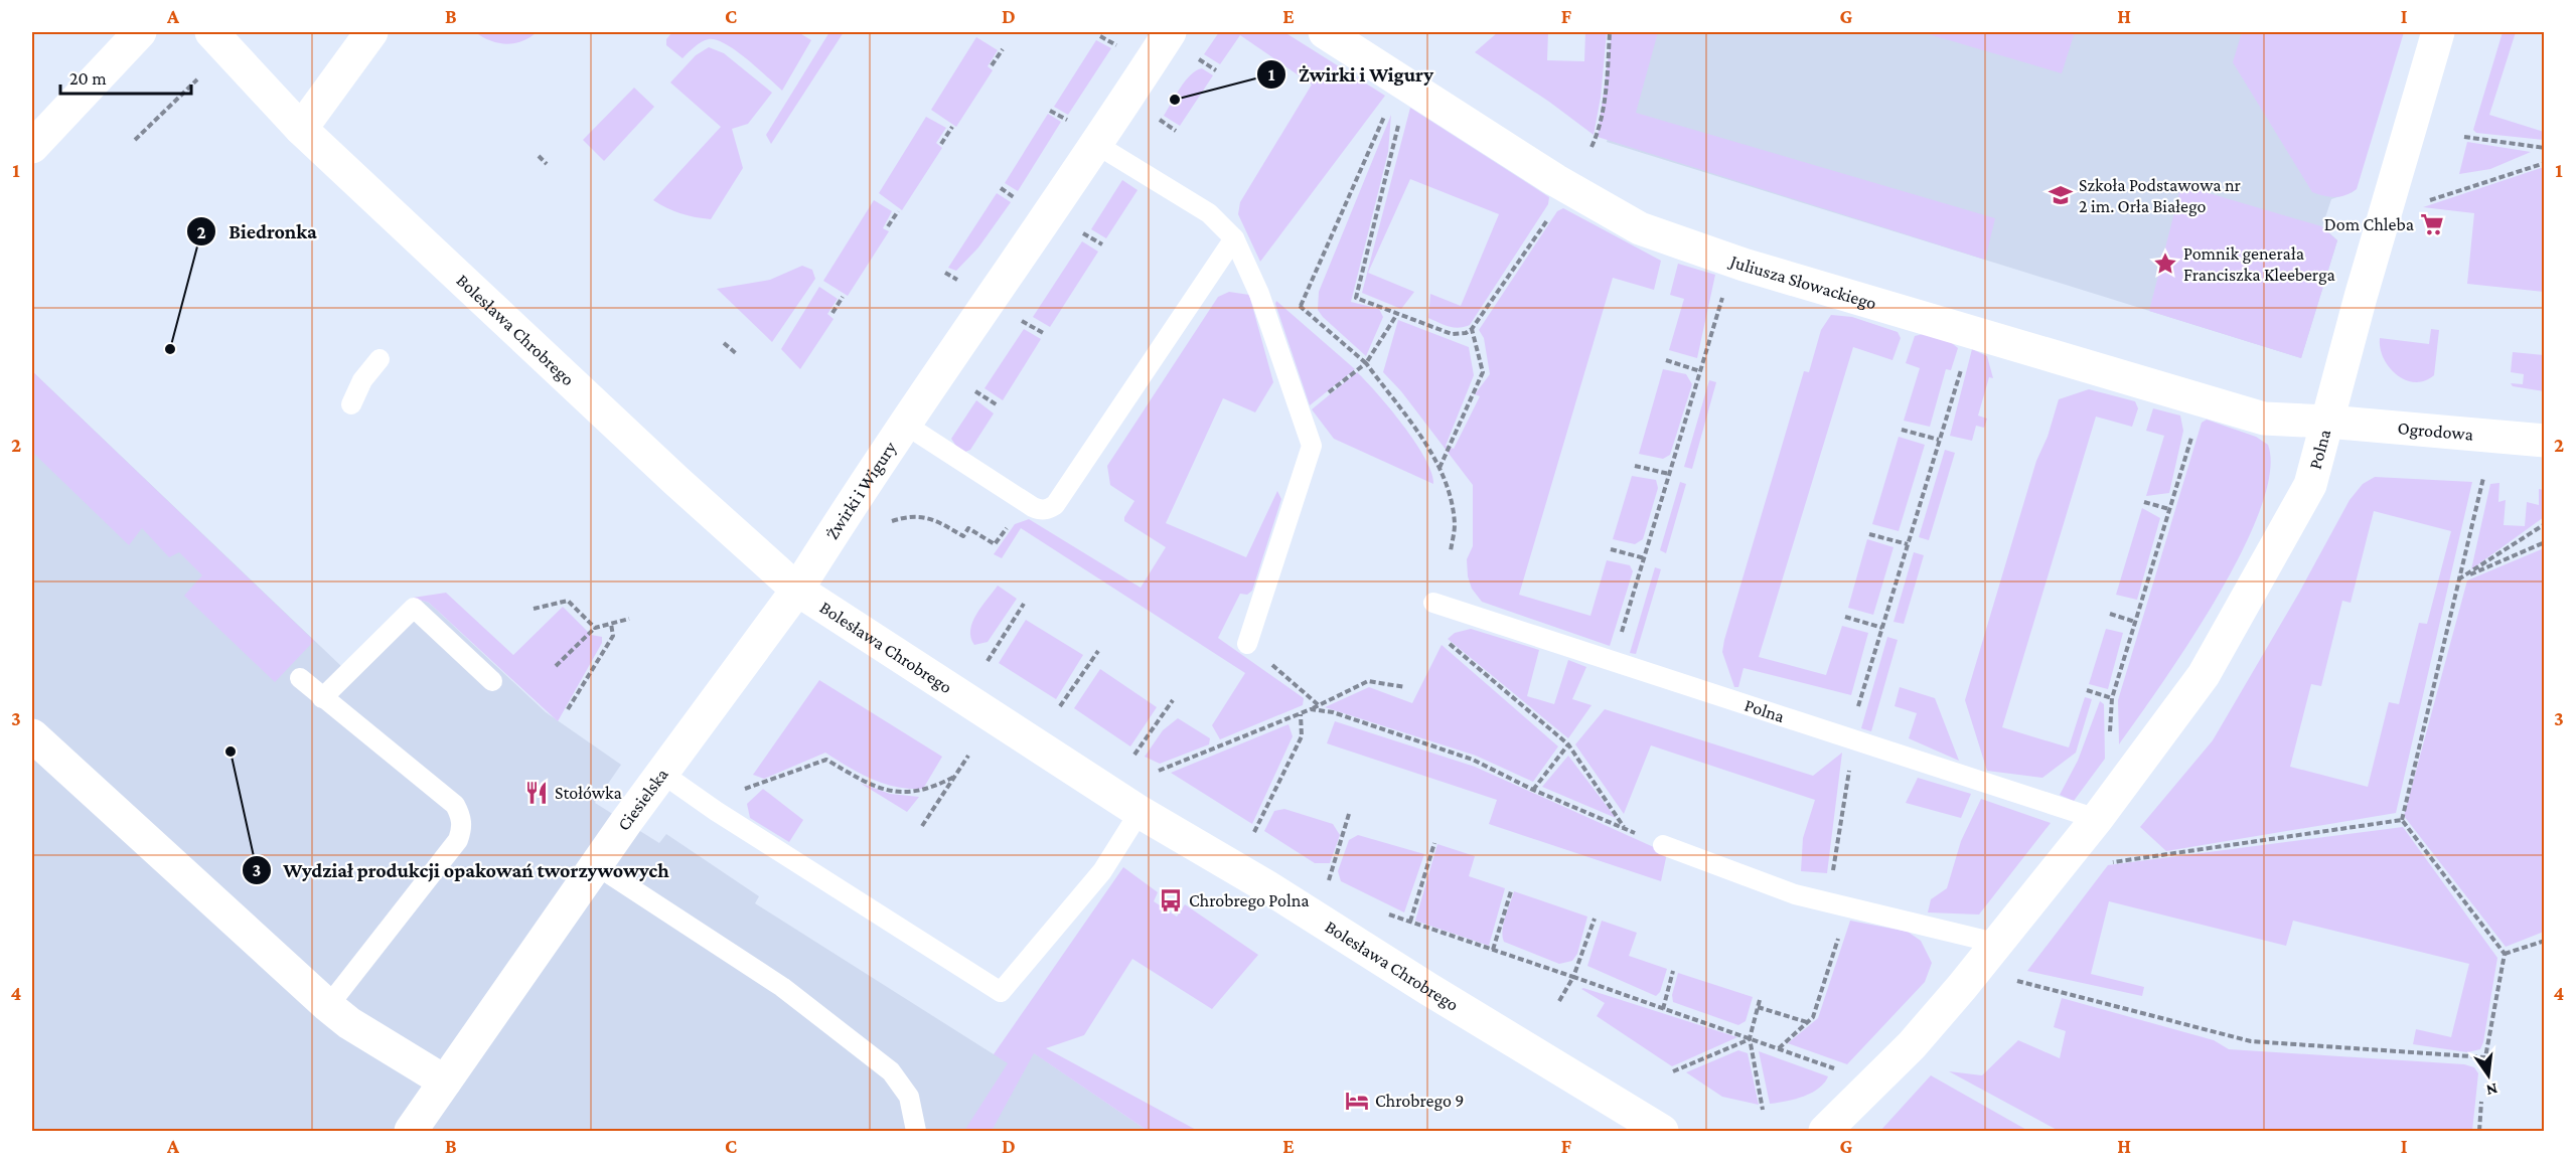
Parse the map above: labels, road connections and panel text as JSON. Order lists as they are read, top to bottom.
{
  "streets": {
    "street": [
      "Juliusza Słowackiego",
      "Bolesława Chrobrego",
      "Ogrodowa",
      "Polna",
      "Żwirki i Wigury",
      "Ciesielska"
    ]
  },
  "crossings": [
    ["Juliusza Słowackiego", "Ogrodowa"],
    ["Juliusza Słowackiego", "Polna"],
    ["Bolesława Chrobrego", "Żwirki i Wigury"],
    ["Bolesława Chrobrego", "Ciesielska"],
    ["Ogrodowa", "Polna"],
    ["Żwirki i Wigury", "Ciesielska"]
  ],
  "places": {
    "other": ["Żwirki i Wigury", "Biedronka", "Wydział produkcji opakowań tworzywowych"],
    "school or university": ["Szkoła Podstawowa nr 2 im. Orła Białego"],
    "supermarket": ["Dom Chleba"],
    "place": ["Pomnik generała Franciszka Kleeberga"],
    "restaurant": ["Stołówka"],
    "bus stop": ["Chrobrego Polna"],
    "hotel": ["Chrobrego 9"]
  },
  "scale_bar": "20 m",
  "north": "bottom",
  "grid": {
    "columns": [
      "A",
      "B",
      "C",
      "D",
      "E",
      "F",
      "G",
      "H",
      "I"
    ],
    "rows": [
      "1",
      "2",
      "3",
      "4"
    ]
  }
}
